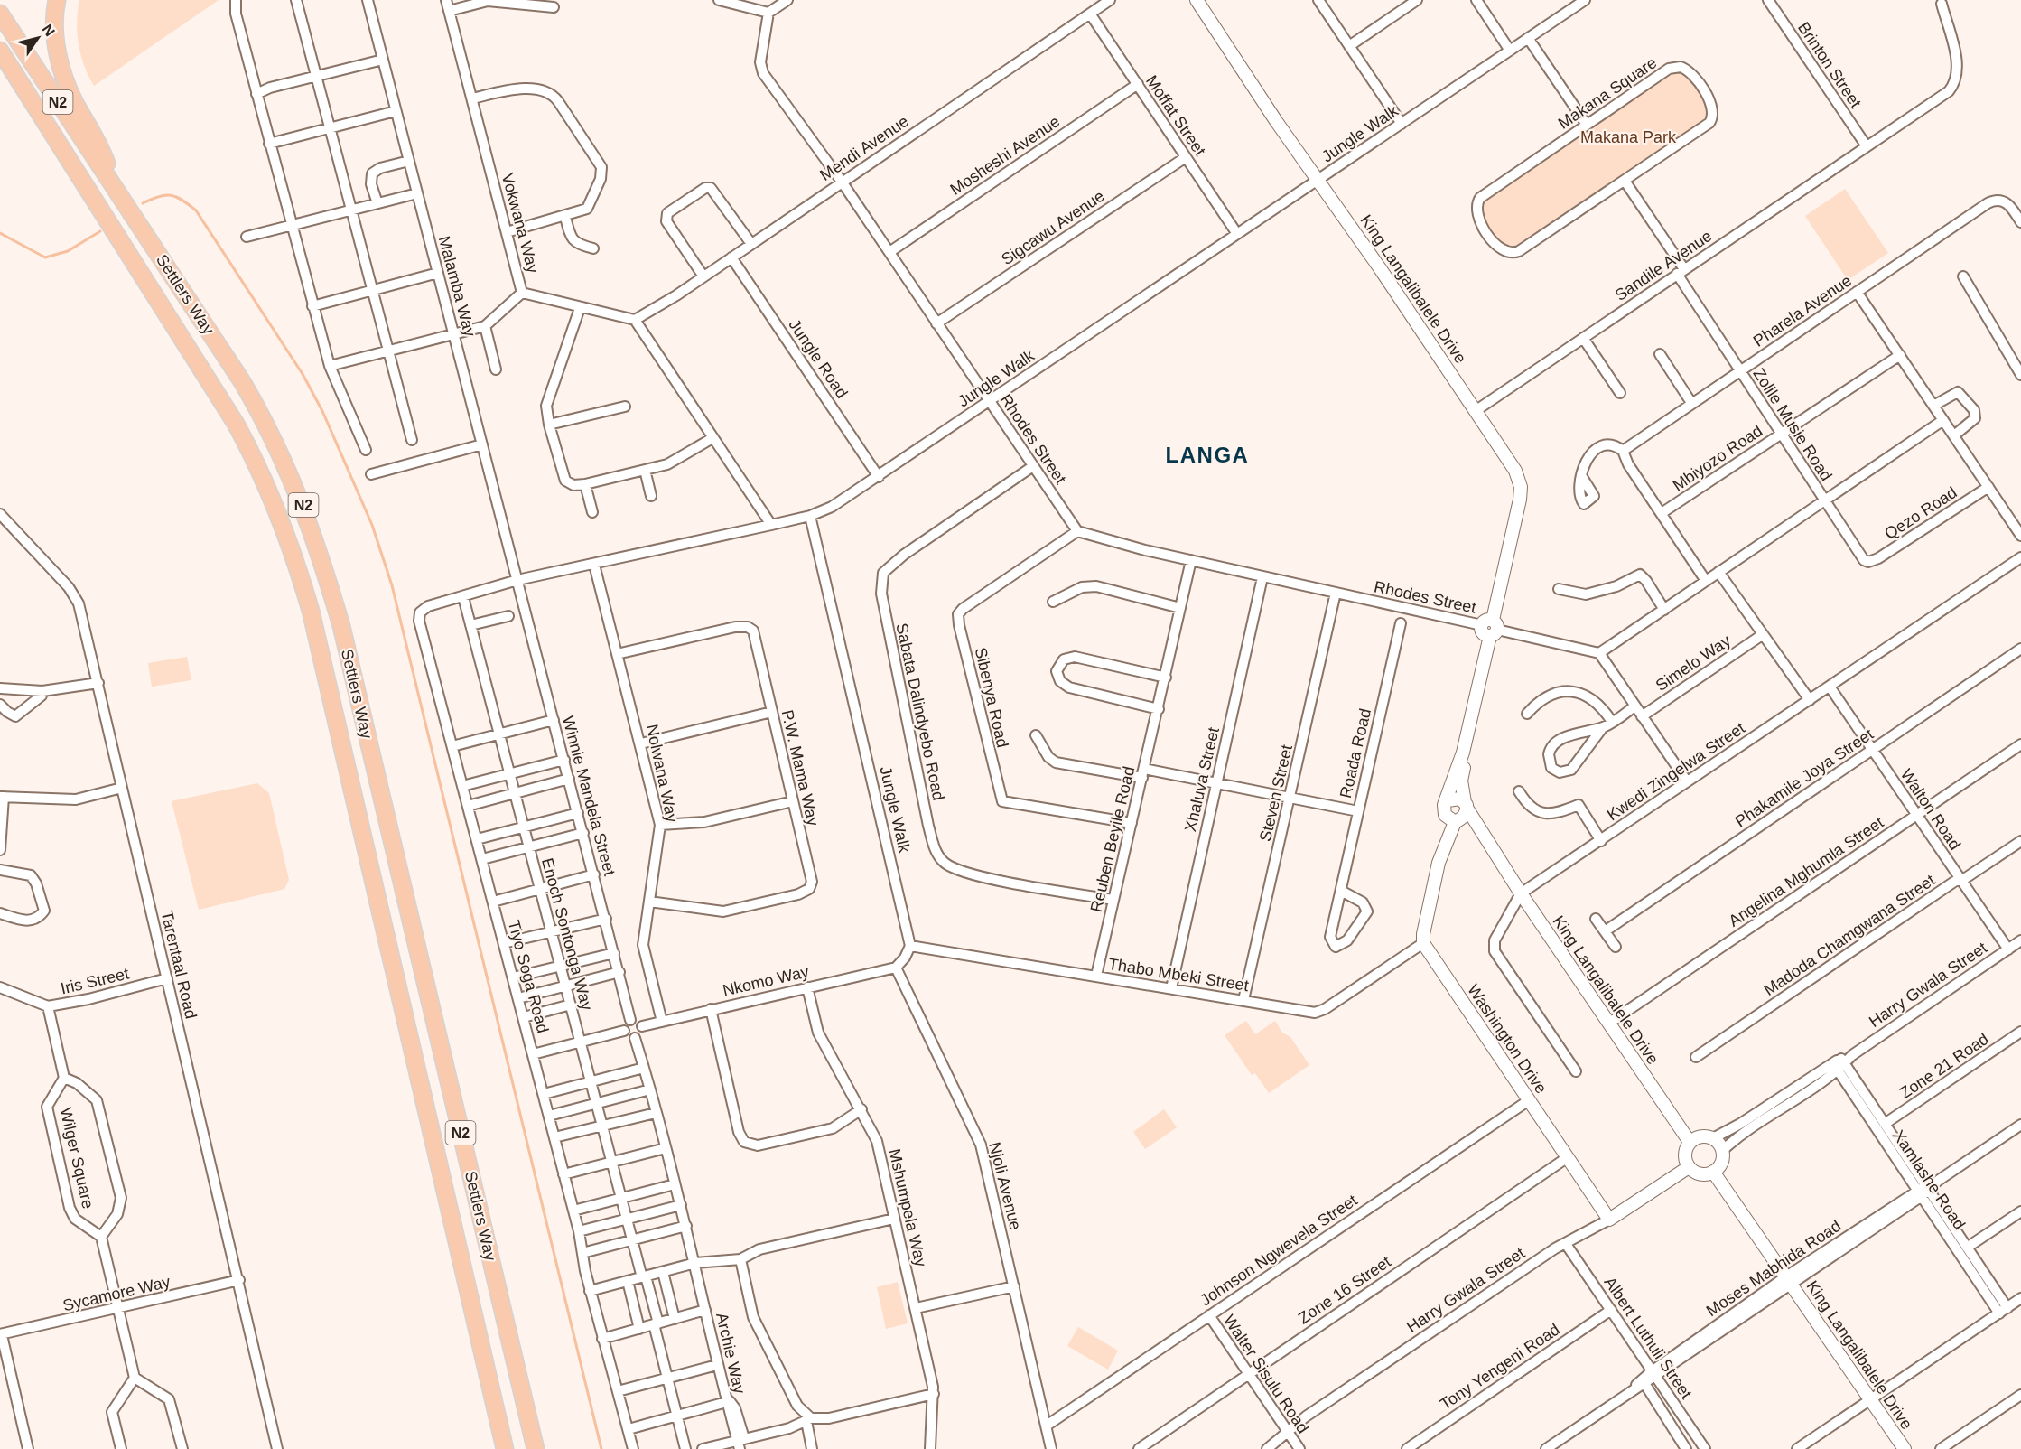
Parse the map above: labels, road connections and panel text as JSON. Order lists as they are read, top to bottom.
{
  "streets": {
    "highway": ["N2", "Settlers Way"],
    "street": [
      "Brinton Street",
      "Makana Square",
      "Moffat Street",
      "Jungle Walk",
      "Mendi Avenue",
      "Mosheshi Avenue",
      "Vokwana Way",
      "Sigcawu Avenue",
      "Sandile Avenue",
      "Malamba Way",
      "King Langalibalele Drive",
      "Pharela Avenue",
      "Jungle Road",
      "Zolile Musie Road",
      "Rhodes Street",
      "Mbiyozo Road",
      "Qezo Road",
      "Simelo Way",
      "Sibenya Road",
      "Sabata Dalindyebo Road",
      "Roada Road",
      "P.W. Mama Way",
      "Kwedi Zingelwa Street",
      "Nolwana Way",
      "Phakamile Joya Street",
      "Xhaluva Street",
      "Steven Street",
      "Winnie Mandela Street",
      "Walton Road",
      "Reuben Beyile Road",
      "Angelina Mghumla Street",
      "Enoch Sontonga Way",
      "Madoda Chamgwana Street",
      "Tarentaal Road",
      "Thabo Mbeki Street",
      "Tiyo Soga Road",
      "Iris Street",
      "Nkomo Way",
      "Harry Gwala Street",
      "Washington Drive",
      "Zone 21 Road",
      "Wilger Square",
      "Xamlashe Road",
      "Njoli Avenue",
      "Mshumpela Way",
      "Johnson Ngwevela Street",
      "Moses Mabhida Road",
      "Zone 16 Street",
      "Sycamore Way",
      "Albert Luthuli Street",
      "Archie Way",
      "Tony Yengeni Road",
      "Walter Sisulu Road"
    ]
  },
  "crossings": [
    ["Brinton Street", "Sandile Avenue"],
    ["Makana Square", "Zolile Musie Road"],
    ["Moffat Street", "Jungle Walk"],
    ["Moffat Street", "Mendi Avenue"],
    ["Moffat Street", "Mosheshi Avenue"],
    ["Moffat Street", "Sigcawu Avenue"],
    ["Jungle Walk", "King Langalibalele Drive"],
    ["Jungle Walk", "Jungle Road"],
    ["Jungle Walk", "Rhodes Street"],
    ["Jungle Walk", "Thabo Mbeki Street"],
    ["Mendi Avenue", "Vokwana Way"],
    ["Mendi Avenue", "Jungle Road"],
    ["Mendi Avenue", "Rhodes Street"],
    ["Mosheshi Avenue", "Rhodes Street"],
    ["Sigcawu Avenue", "Rhodes Street"],
    ["Sandile Avenue", "King Langalibalele Drive"],
    ["Sandile Avenue", "Zolile Musie Road"],
    ["Malamba Way", "Winnie Mandela Street"],
    ["Malamba Way", "Tiyo Soga Road"],
    ["King Langalibalele Drive", "Rhodes Street"],
    ["King Langalibalele Drive", "Kwedi Zingelwa Street"],
    ["King Langalibalele Drive", "Angelina Mghumla Street"],
    ["King Langalibalele Drive", "Harry Gwala Street"],
    ["King Langalibalele Drive", "Moses Mabhida Road"],
    ["Pharela Avenue", "Zolile Musie Road"],
    ["Zolile Musie Road", "Mbiyozo Road"],
    ["Zolile Musie Road", "Qezo Road"],
    ["Rhodes Street", "Sibenya Road"],
    ["Rhodes Street", "Sabata Dalindyebo Road"],
    ["Rhodes Street", "Xhaluva Street"],
    ["Rhodes Street", "Steven Street"],
    ["Rhodes Street", "Reuben Beyile Road"],
    ["Sibenya Road", "Reuben Beyile Road"],
    ["Sabata Dalindyebo Road", "Reuben Beyile Road"],
    ["P.W. Mama Way", "Nolwana Way"],
    ["Kwedi Zingelwa Street", "Walton Road"],
    ["Nolwana Way", "Nkomo Way"],
    ["Phakamile Joya Street", "Walton Road"],
    ["Xhaluva Street", "Thabo Mbeki Street"],
    ["Steven Street", "Thabo Mbeki Street"],
    ["Winnie Mandela Street", "Tiyo Soga Road"],
    ["Winnie Mandela Street", "Nkomo Way"],
    ["Walton Road", "Angelina Mghumla Street"],
    ["Walton Road", "Madoda Chamgwana Street"],
    ["Walton Road", "Harry Gwala Street"],
    ["Reuben Beyile Road", "Thabo Mbeki Street"],
    ["Enoch Sontonga Way", "Tiyo Soga Road"],
    ["Tarentaal Road", "Iris Street"],
    ["Tarentaal Road", "Sycamore Way"],
    ["Thabo Mbeki Street", "Washington Drive"],
    ["Nkomo Way", "Njoli Avenue"],
    ["Nkomo Way", "Mshumpela Way"],
    ["Harry Gwala Street", "Washington Drive"],
    ["Harry Gwala Street", "Xamlashe Road"],
    ["Harry Gwala Street", "Albert Luthuli Street"],
    ["Harry Gwala Street", "Walter Sisulu Road"],
    ["Washington Drive", "Johnson Ngwevela Street"],
    ["Washington Drive", "Zone 16 Street"],
    ["Zone 21 Road", "Xamlashe Road"],
    ["Xamlashe Road", "Moses Mabhida Road"],
    ["Njoli Avenue", "Johnson Ngwevela Street"],
    ["Johnson Ngwevela Street", "Walter Sisulu Road"],
    ["Moses Mabhida Road", "Albert Luthuli Street"],
    ["Zone 16 Street", "Walter Sisulu Road"],
    ["Albert Luthuli Street", "Tony Yengeni Road"]
  ],
  "districts": ["LANGA"],
  "parks": ["Makana Park"],
  "north": "top right"
}
